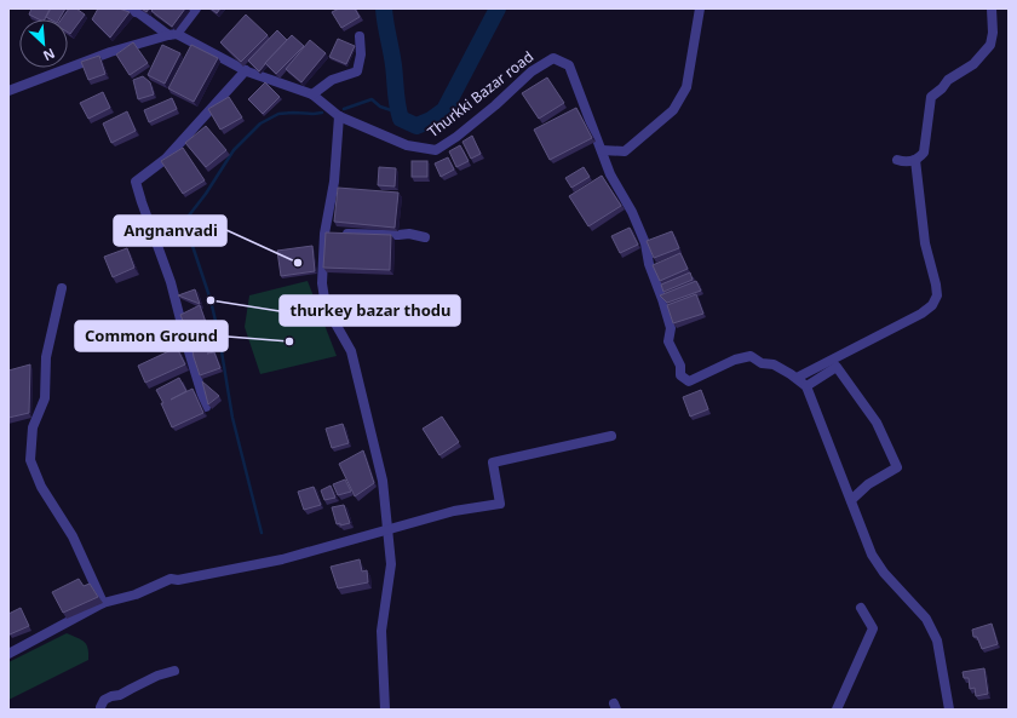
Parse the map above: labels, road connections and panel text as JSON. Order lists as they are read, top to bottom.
{
  "streets": {
    "street": ["Thurkki Bazar road"]
  },
  "places": ["Angnanvadi", "thurkey bazar thodu", "Common Ground"],
  "north": "bottom right"
}
